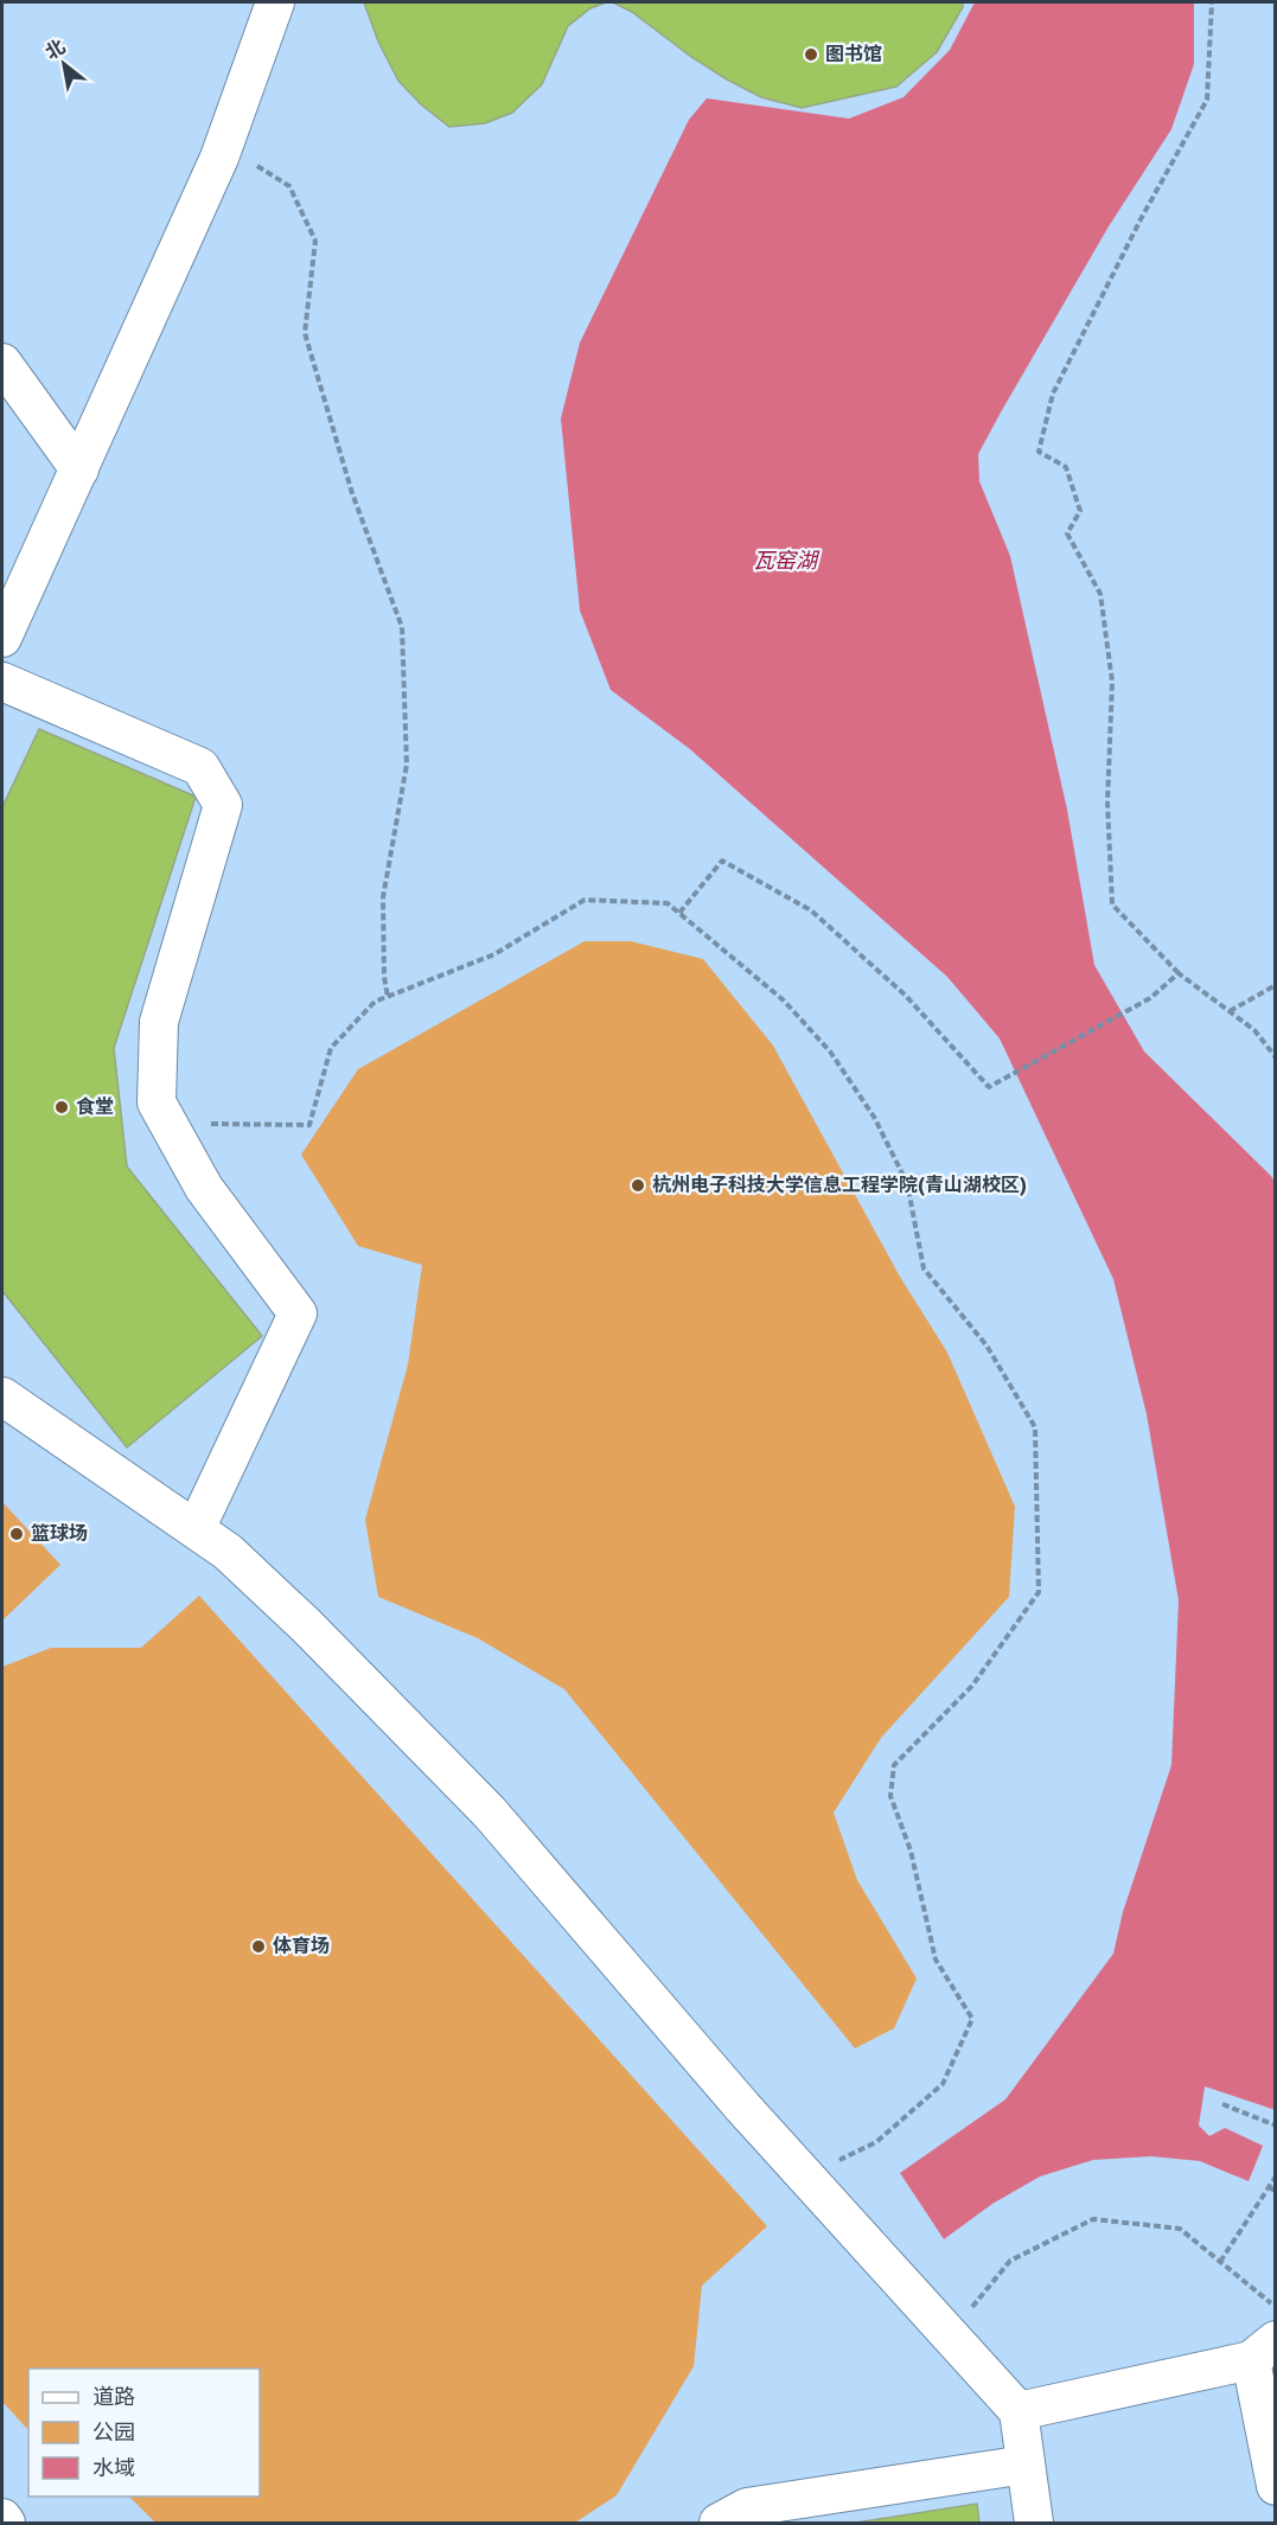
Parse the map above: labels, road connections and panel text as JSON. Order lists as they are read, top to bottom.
{
  "water": ["瓦窑湖"],
  "places": [
    "图书馆",
    "食堂",
    "杭州电子科技大学信息工程学院(青山湖校区)",
    "篮球场",
    "体育场"
  ],
  "legend": ["道路", "公园", "水域"],
  "north": "top left"
}
